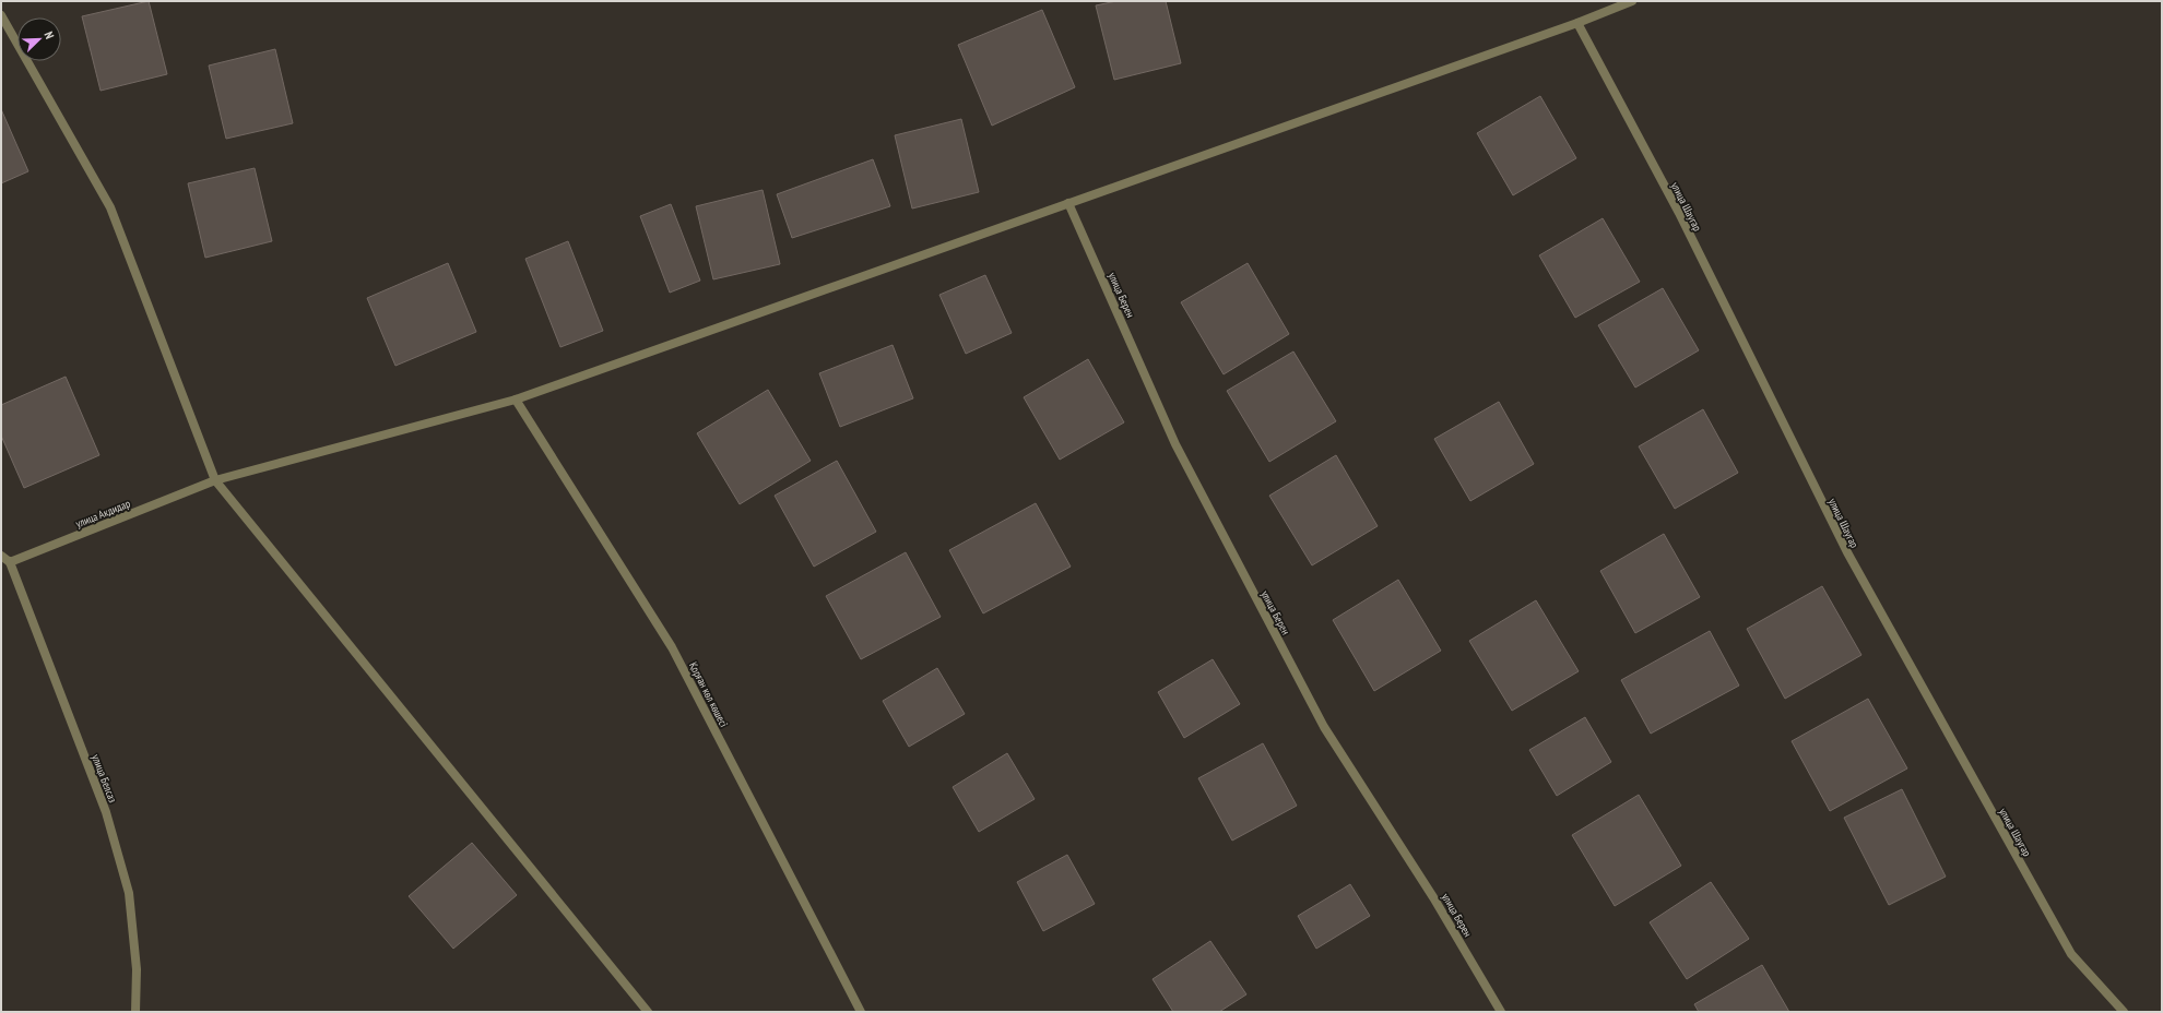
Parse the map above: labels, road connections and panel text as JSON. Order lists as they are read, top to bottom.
{
  "streets": {
    "street": [
      "улица Шаугар",
      "улица Берен",
      "улица Акдидар",
      "Қорған көл көшесі",
      "улица Белсаз"
    ]
  },
  "crossings": [
    ["улица Шаугар", "улица Акдидар"],
    ["улица Берен", "улица Акдидар"],
    ["улица Акдидар", "Қорған көл көшесі"],
    ["улица Акдидар", "улица Белсаз"]
  ],
  "north": "top right"
}
